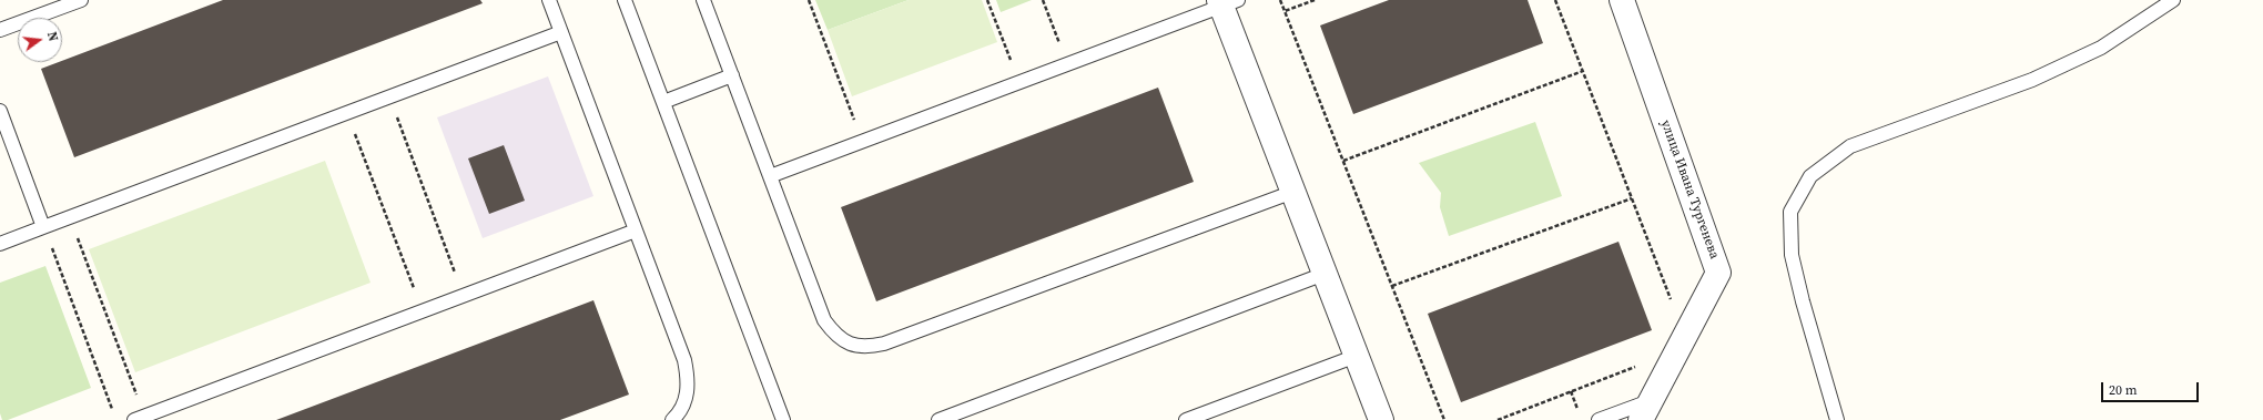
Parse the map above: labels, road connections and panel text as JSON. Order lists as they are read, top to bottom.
{
  "streets": {
    "street": ["улица Ивана Тургенева"]
  },
  "scale_bar": "20 m",
  "north": "right"
}
